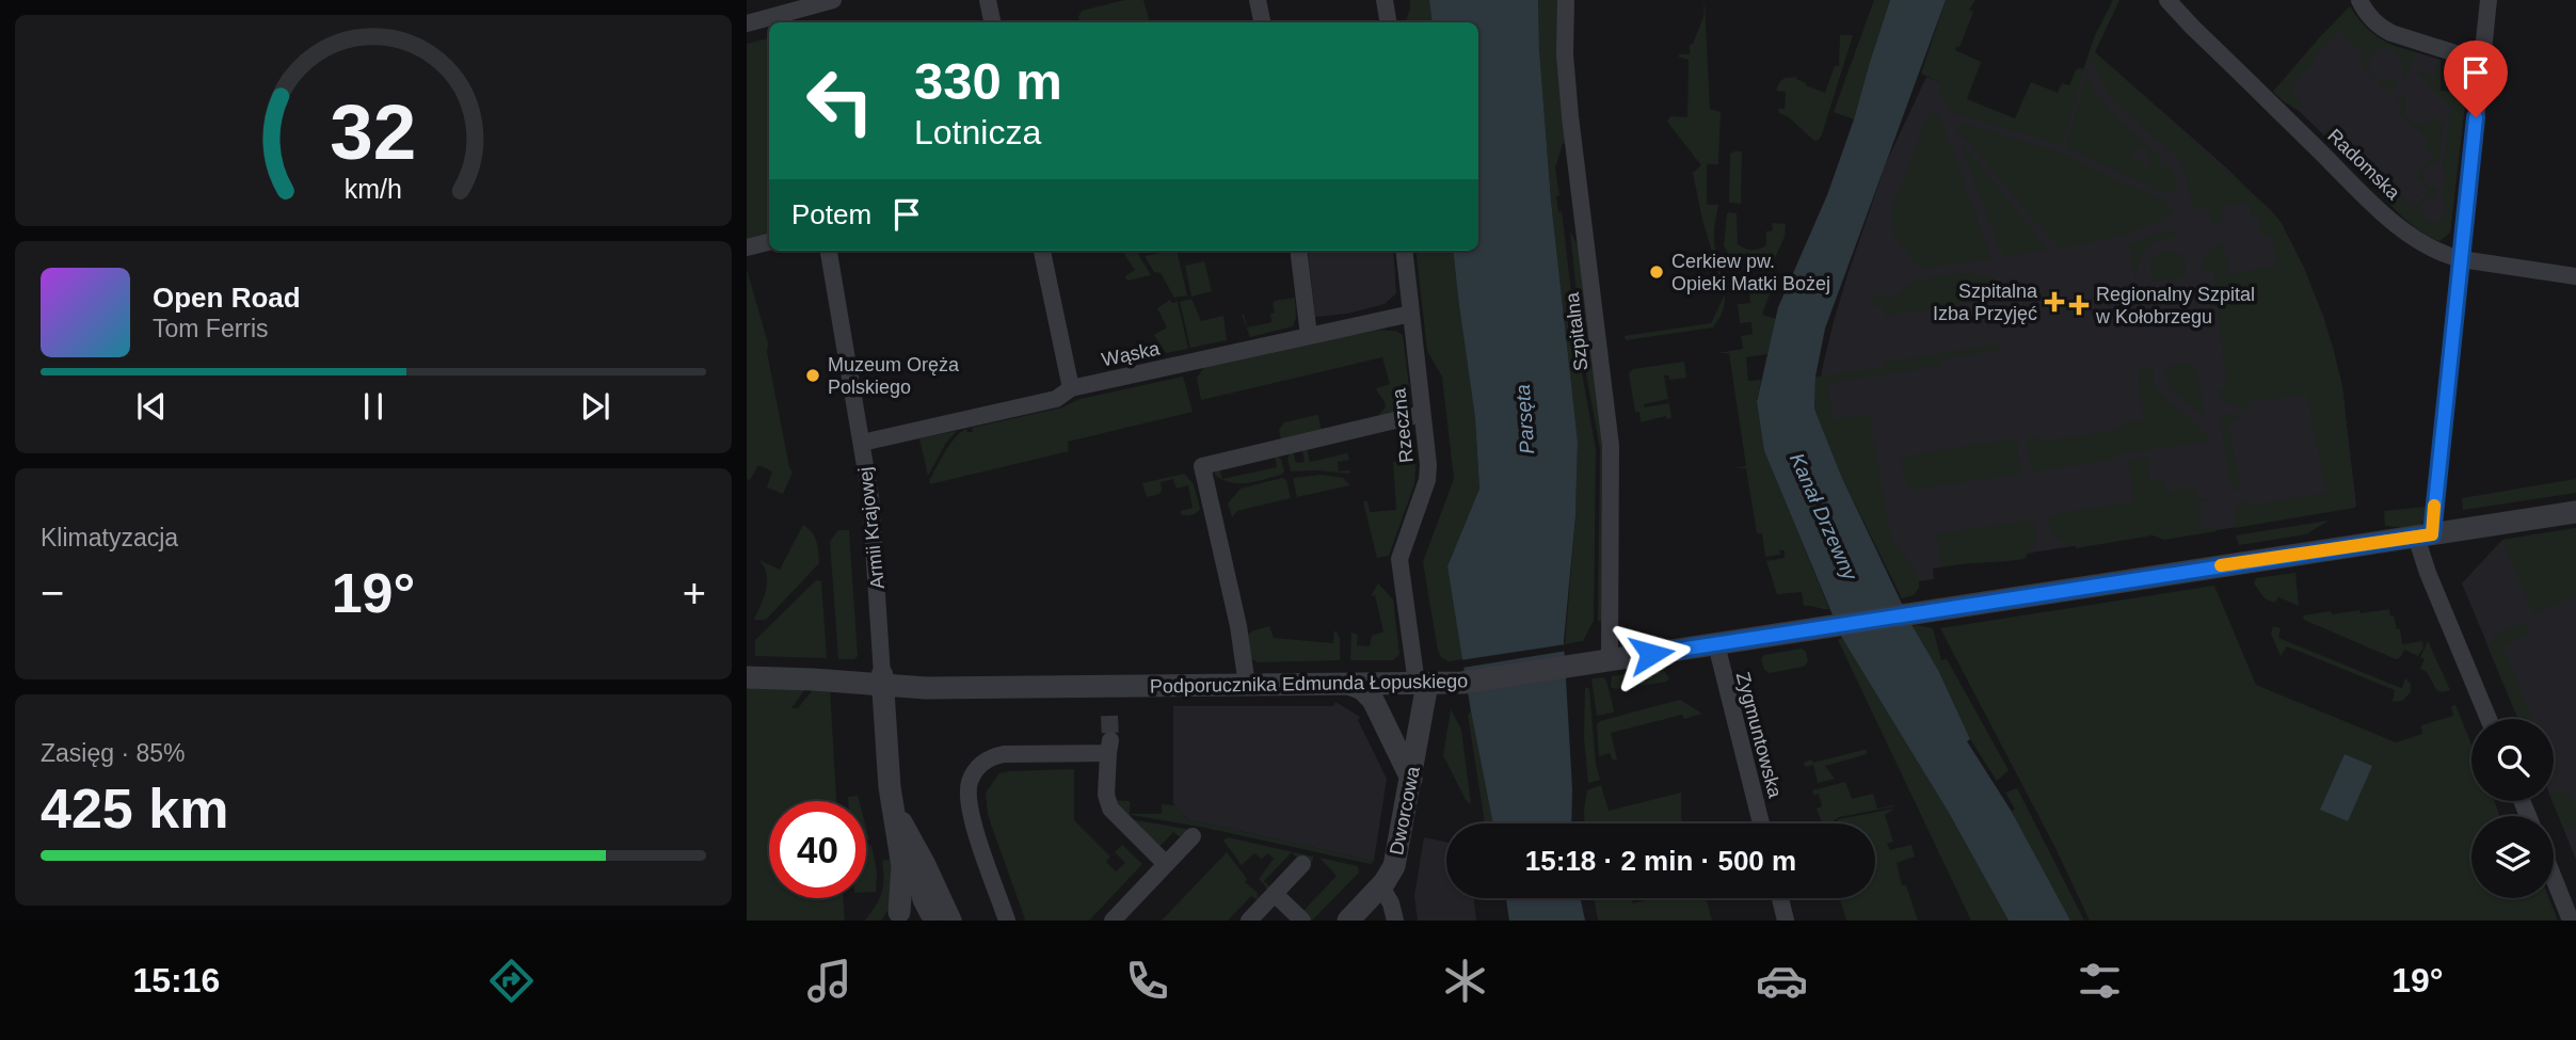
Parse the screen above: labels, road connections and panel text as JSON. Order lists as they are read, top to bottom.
{
  "streets": {
    "street": [
      "Radomska",
      "Szpitalna",
      "Wąska",
      "Rzeczna",
      "Armii Krajowej",
      "Podporucznika Edmunda Łopuskiego",
      "Zygmuntowska",
      "Dworcowa"
    ]
  },
  "crossings": [
    ["Szpitalna", "Podporucznika Edmunda Łopuskiego"],
    ["Wąska", "Rzeczna"],
    ["Wąska", "Armii Krajowej"],
    ["Rzeczna", "Podporucznika Edmunda Łopuskiego"],
    ["Rzeczna", "Dworcowa"],
    ["Armii Krajowej", "Podporucznika Edmunda Łopuskiego"],
    ["Podporucznika Edmunda Łopuskiego", "Zygmuntowska"],
    ["Podporucznika Edmunda Łopuskiego", "Dworcowa"]
  ],
  "water": ["Parsęta", "Kanał Drzewny"],
  "places": {
    "other": ["Cerkiew pw. Opieki Matki Bożej", "Muzeum Oręża Polskiego"],
    "health": ["Szpitalna Izba Przyjęć", "Regionalny Szpital w Kołobrzegu"]
  },
  "page": {
    "turn": ["330 m", "Lotnicza"],
    "then": "Potem",
    "song": ["Open Road", "Tom Ferris"],
    "tile": [
      "Klimatyzacja",
      ["Zasięg · 85%", "425 km"]
    ],
    "heat": ["−", "19°", "+"],
    "limit": "40",
    "trip": "15:18 · 2 min · 500 m",
    "tabs": ["15:16", "19°"],
    "gauge": ["32", "km/h"]
  }
}
